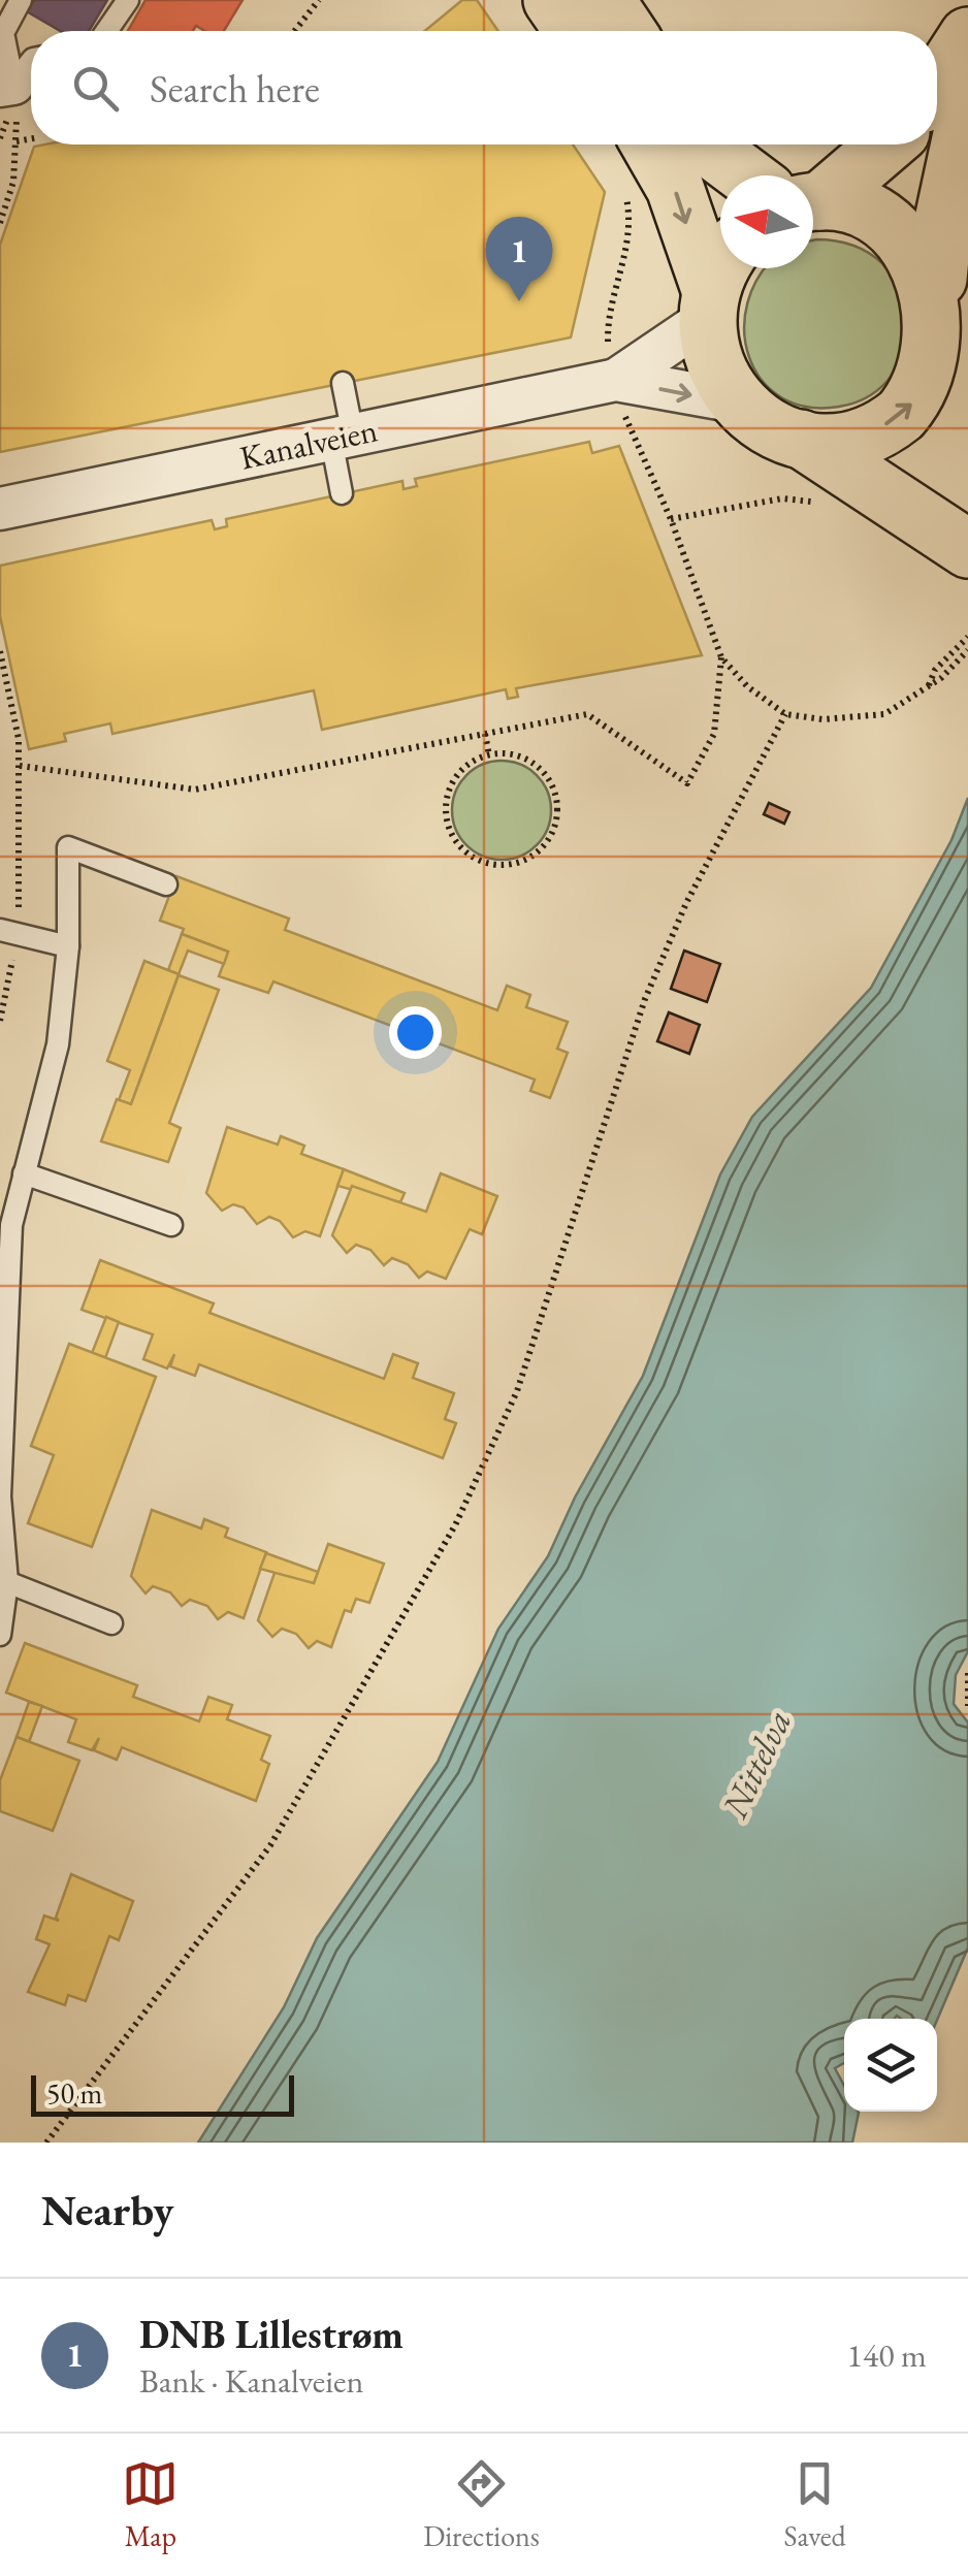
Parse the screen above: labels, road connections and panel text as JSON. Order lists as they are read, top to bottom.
{
  "streets": {
    "street": ["Kanalveien"]
  },
  "water": ["Nittelva"],
  "scale_bar": "50 m",
  "north": "left",
  "page": {
    "search": "Search here",
    "pins": "1",
    "scale": "50 m",
    "heading": "Nearby",
    "list": [
      {
        "mark": "1",
        "name": "DNB Lillestrøm",
        "note": "Bank · Kanalveien",
        "value": "140 m"
      }
    ],
    "nav": ["Map", "Directions", "Saved"]
  }
}
